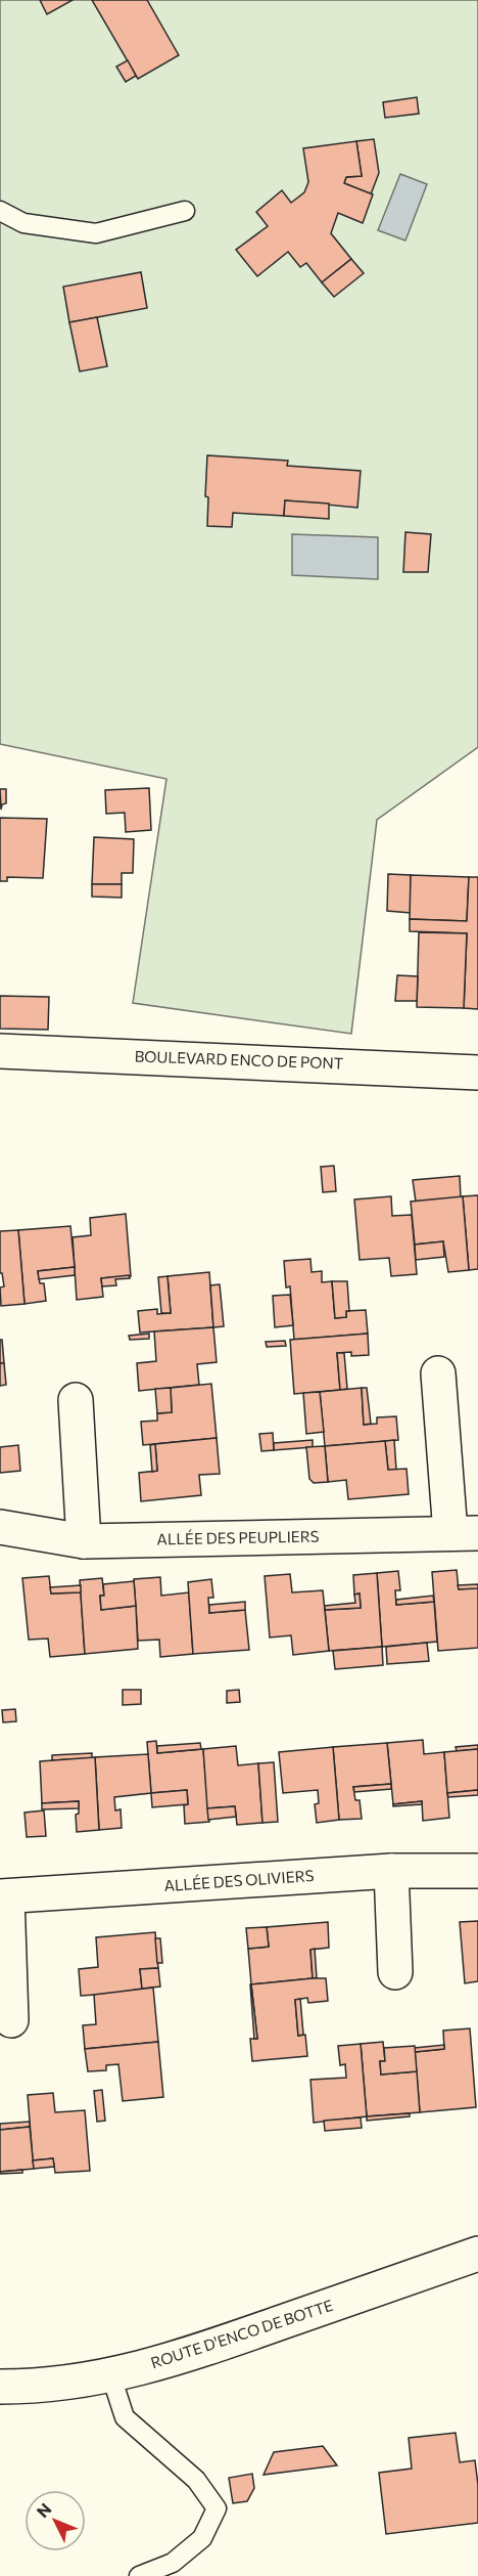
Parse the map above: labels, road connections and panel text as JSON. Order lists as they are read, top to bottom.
{
  "streets": {
    "street": [
      "BOULEVARD ENCO DE PONT",
      "ALLÉE DES PEUPLIERS",
      "ALLÉE DES OLIVIERS",
      "ROUTE D'ENCO DE BOTTE"
    ]
  },
  "north": "top left"
}
